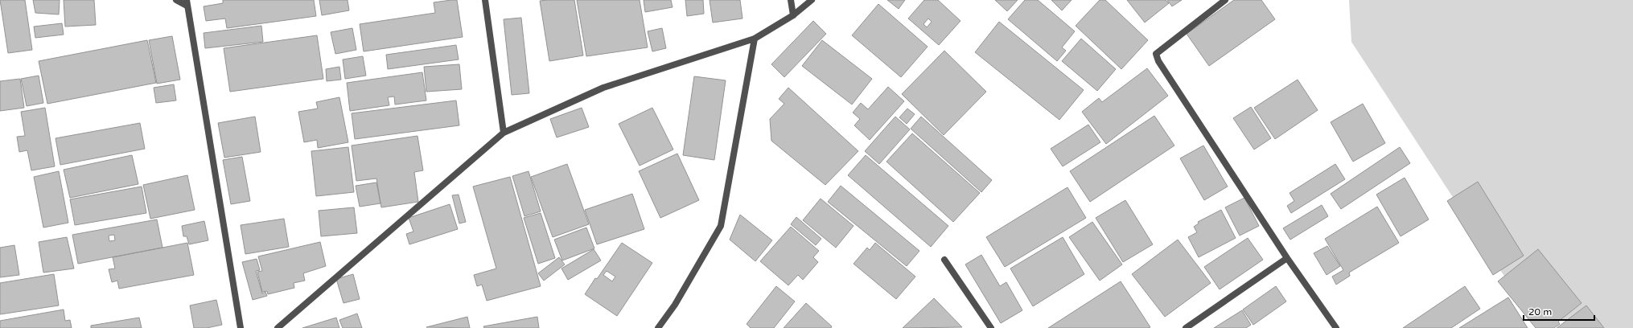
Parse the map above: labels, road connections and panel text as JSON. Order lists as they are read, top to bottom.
{
  "scale_bar": "20 m"
}
